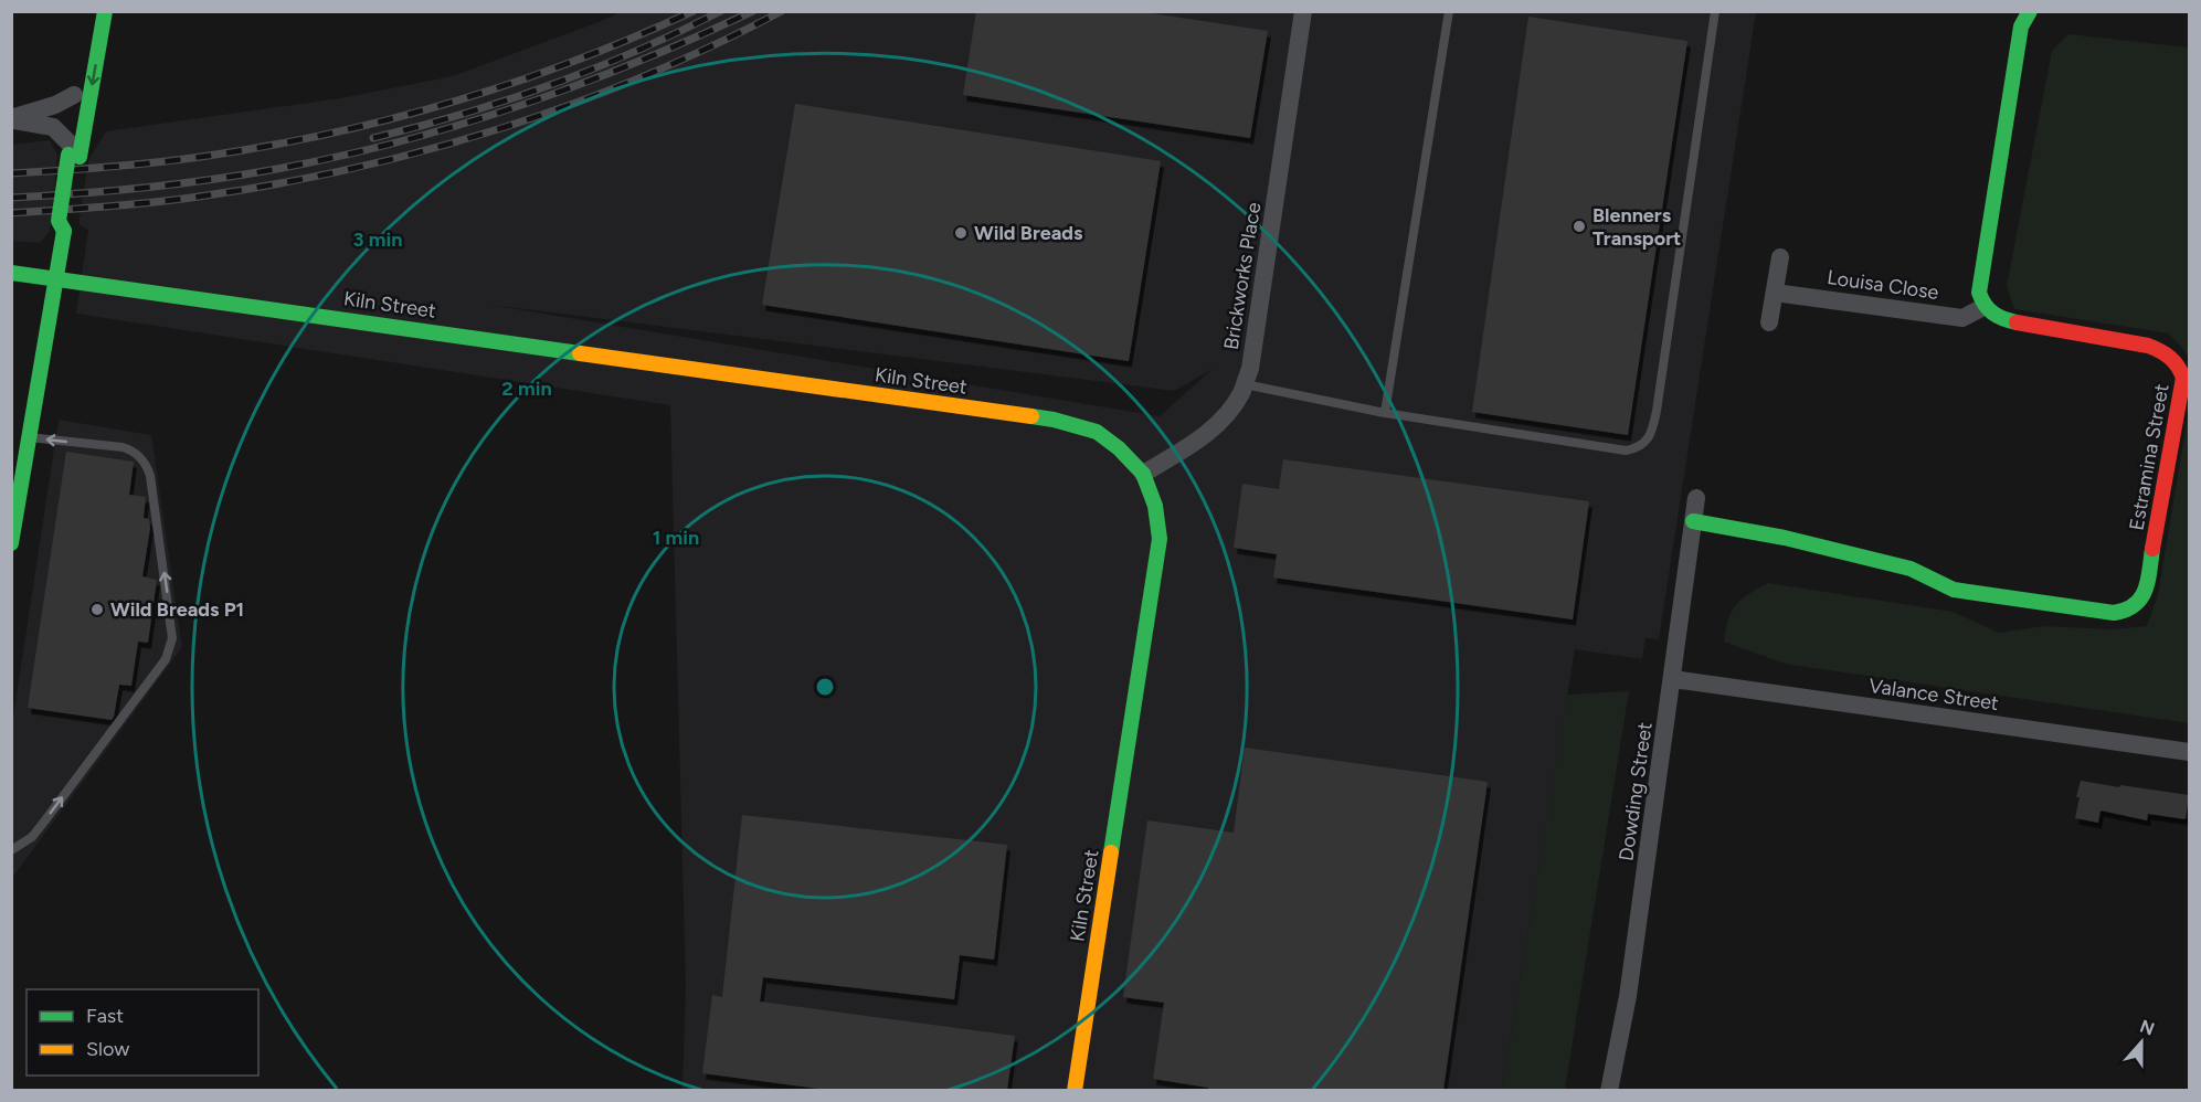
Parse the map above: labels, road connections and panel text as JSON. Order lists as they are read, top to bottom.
{
  "streets": {
    "street": [
      "Brickworks Place",
      "Louisa Close",
      "Kiln Street",
      "Estramina Street",
      "Valance Street",
      "Dowding Street"
    ]
  },
  "crossings": [
    ["Brickworks Place", "Kiln Street"],
    ["Louisa Close", "Estramina Street"],
    ["Estramina Street", "Dowding Street"],
    ["Valance Street", "Dowding Street"]
  ],
  "places": ["Blenners Transport", "Wild Breads", "Wild Breads P1"],
  "legend": ["Fast", "Slow"],
  "north": "top",
  "rings": ["3 min", "2 min", "1 min"]
}
